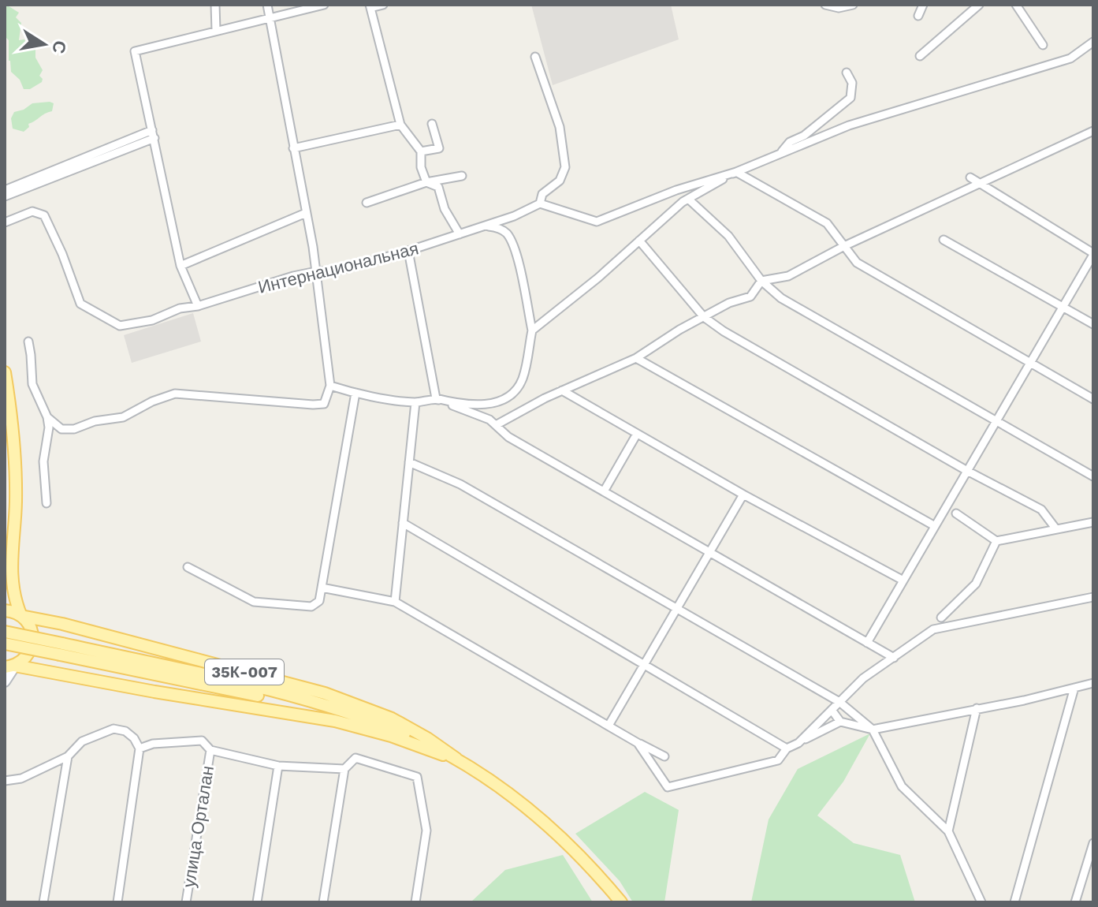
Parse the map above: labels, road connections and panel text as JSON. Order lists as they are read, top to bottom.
{
  "streets": {
    "main road": ["35К-007"],
    "street": ["Интернациональная", "улица Орталан"]
  },
  "north": "right"
}
